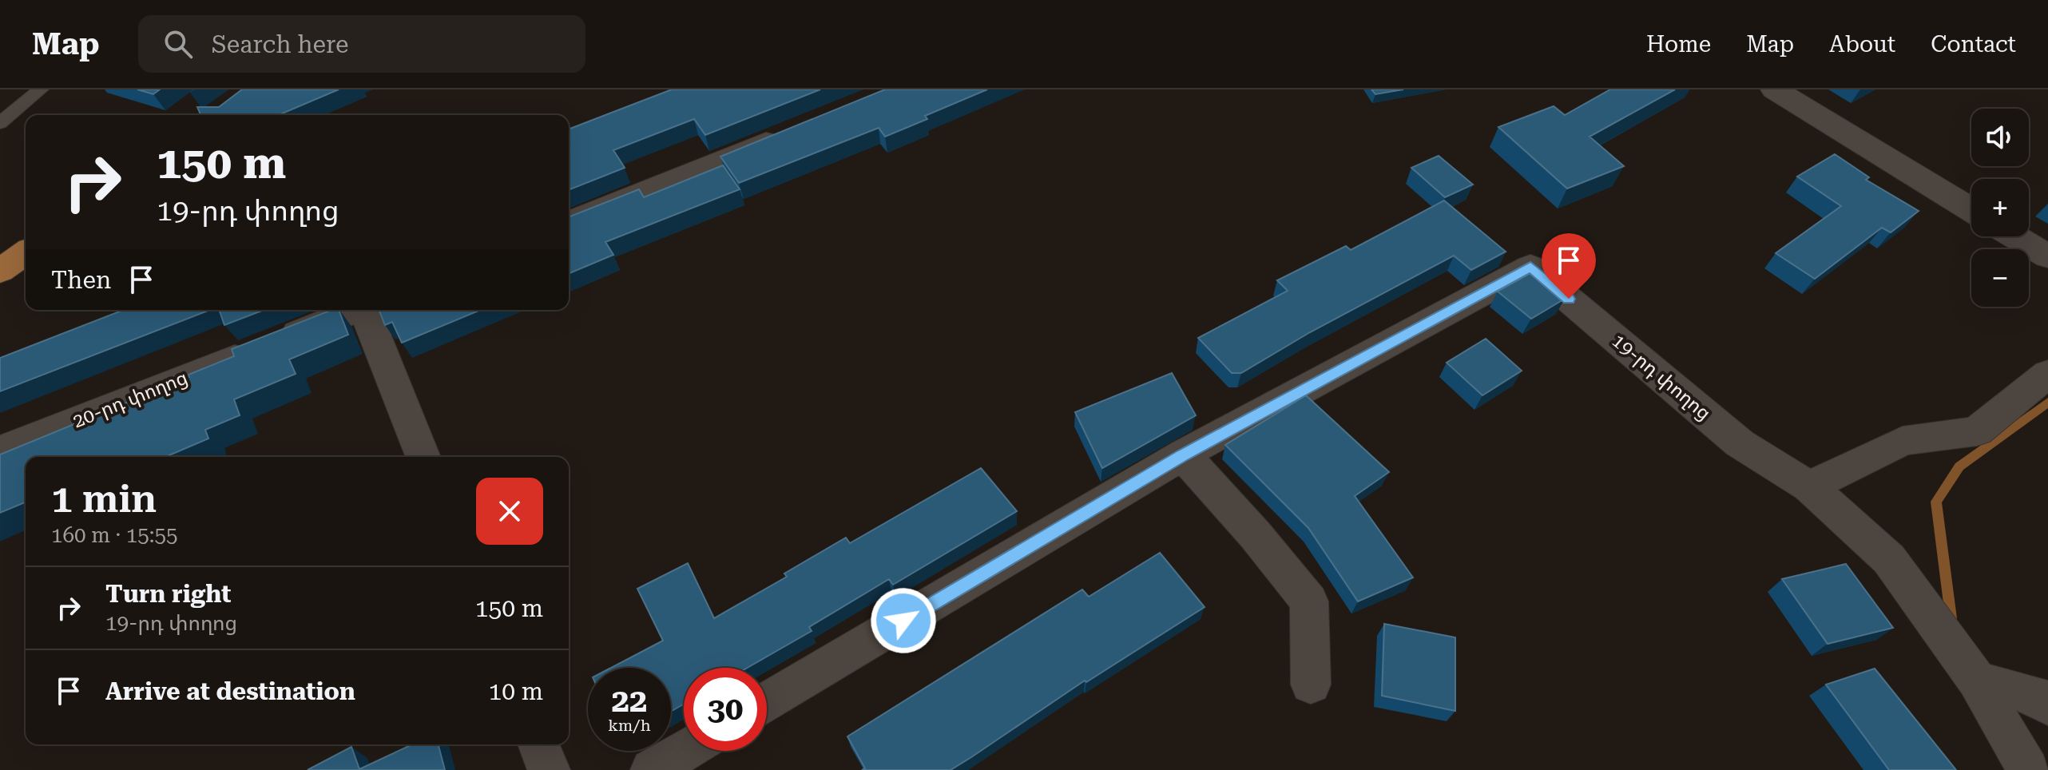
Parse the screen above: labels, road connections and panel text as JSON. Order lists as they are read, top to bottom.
{
  "streets": {
    "street": ["19-րդ փողոց", "20-րդ փողոց"]
  },
  "page": {
    "header": "Map",
    "search": "Search here",
    "nav": [
      "Home",
      "Map",
      "About",
      "Contact"
    ],
    "map_buttons": ["+", "−"],
    "turn": ["150 m", "19-րդ փողոց"],
    "then": "Then",
    "heading": ["1 min", "160 m · 15:55"],
    "list": [
      {
        "name": "Turn right",
        "note": "19-րդ փողոց",
        "value": "150 m"
      },
      {
        "name": "Arrive at destination",
        "value": "10 m"
      }
    ],
    "speed": "22 km/h",
    "limit": "30"
  }
}
